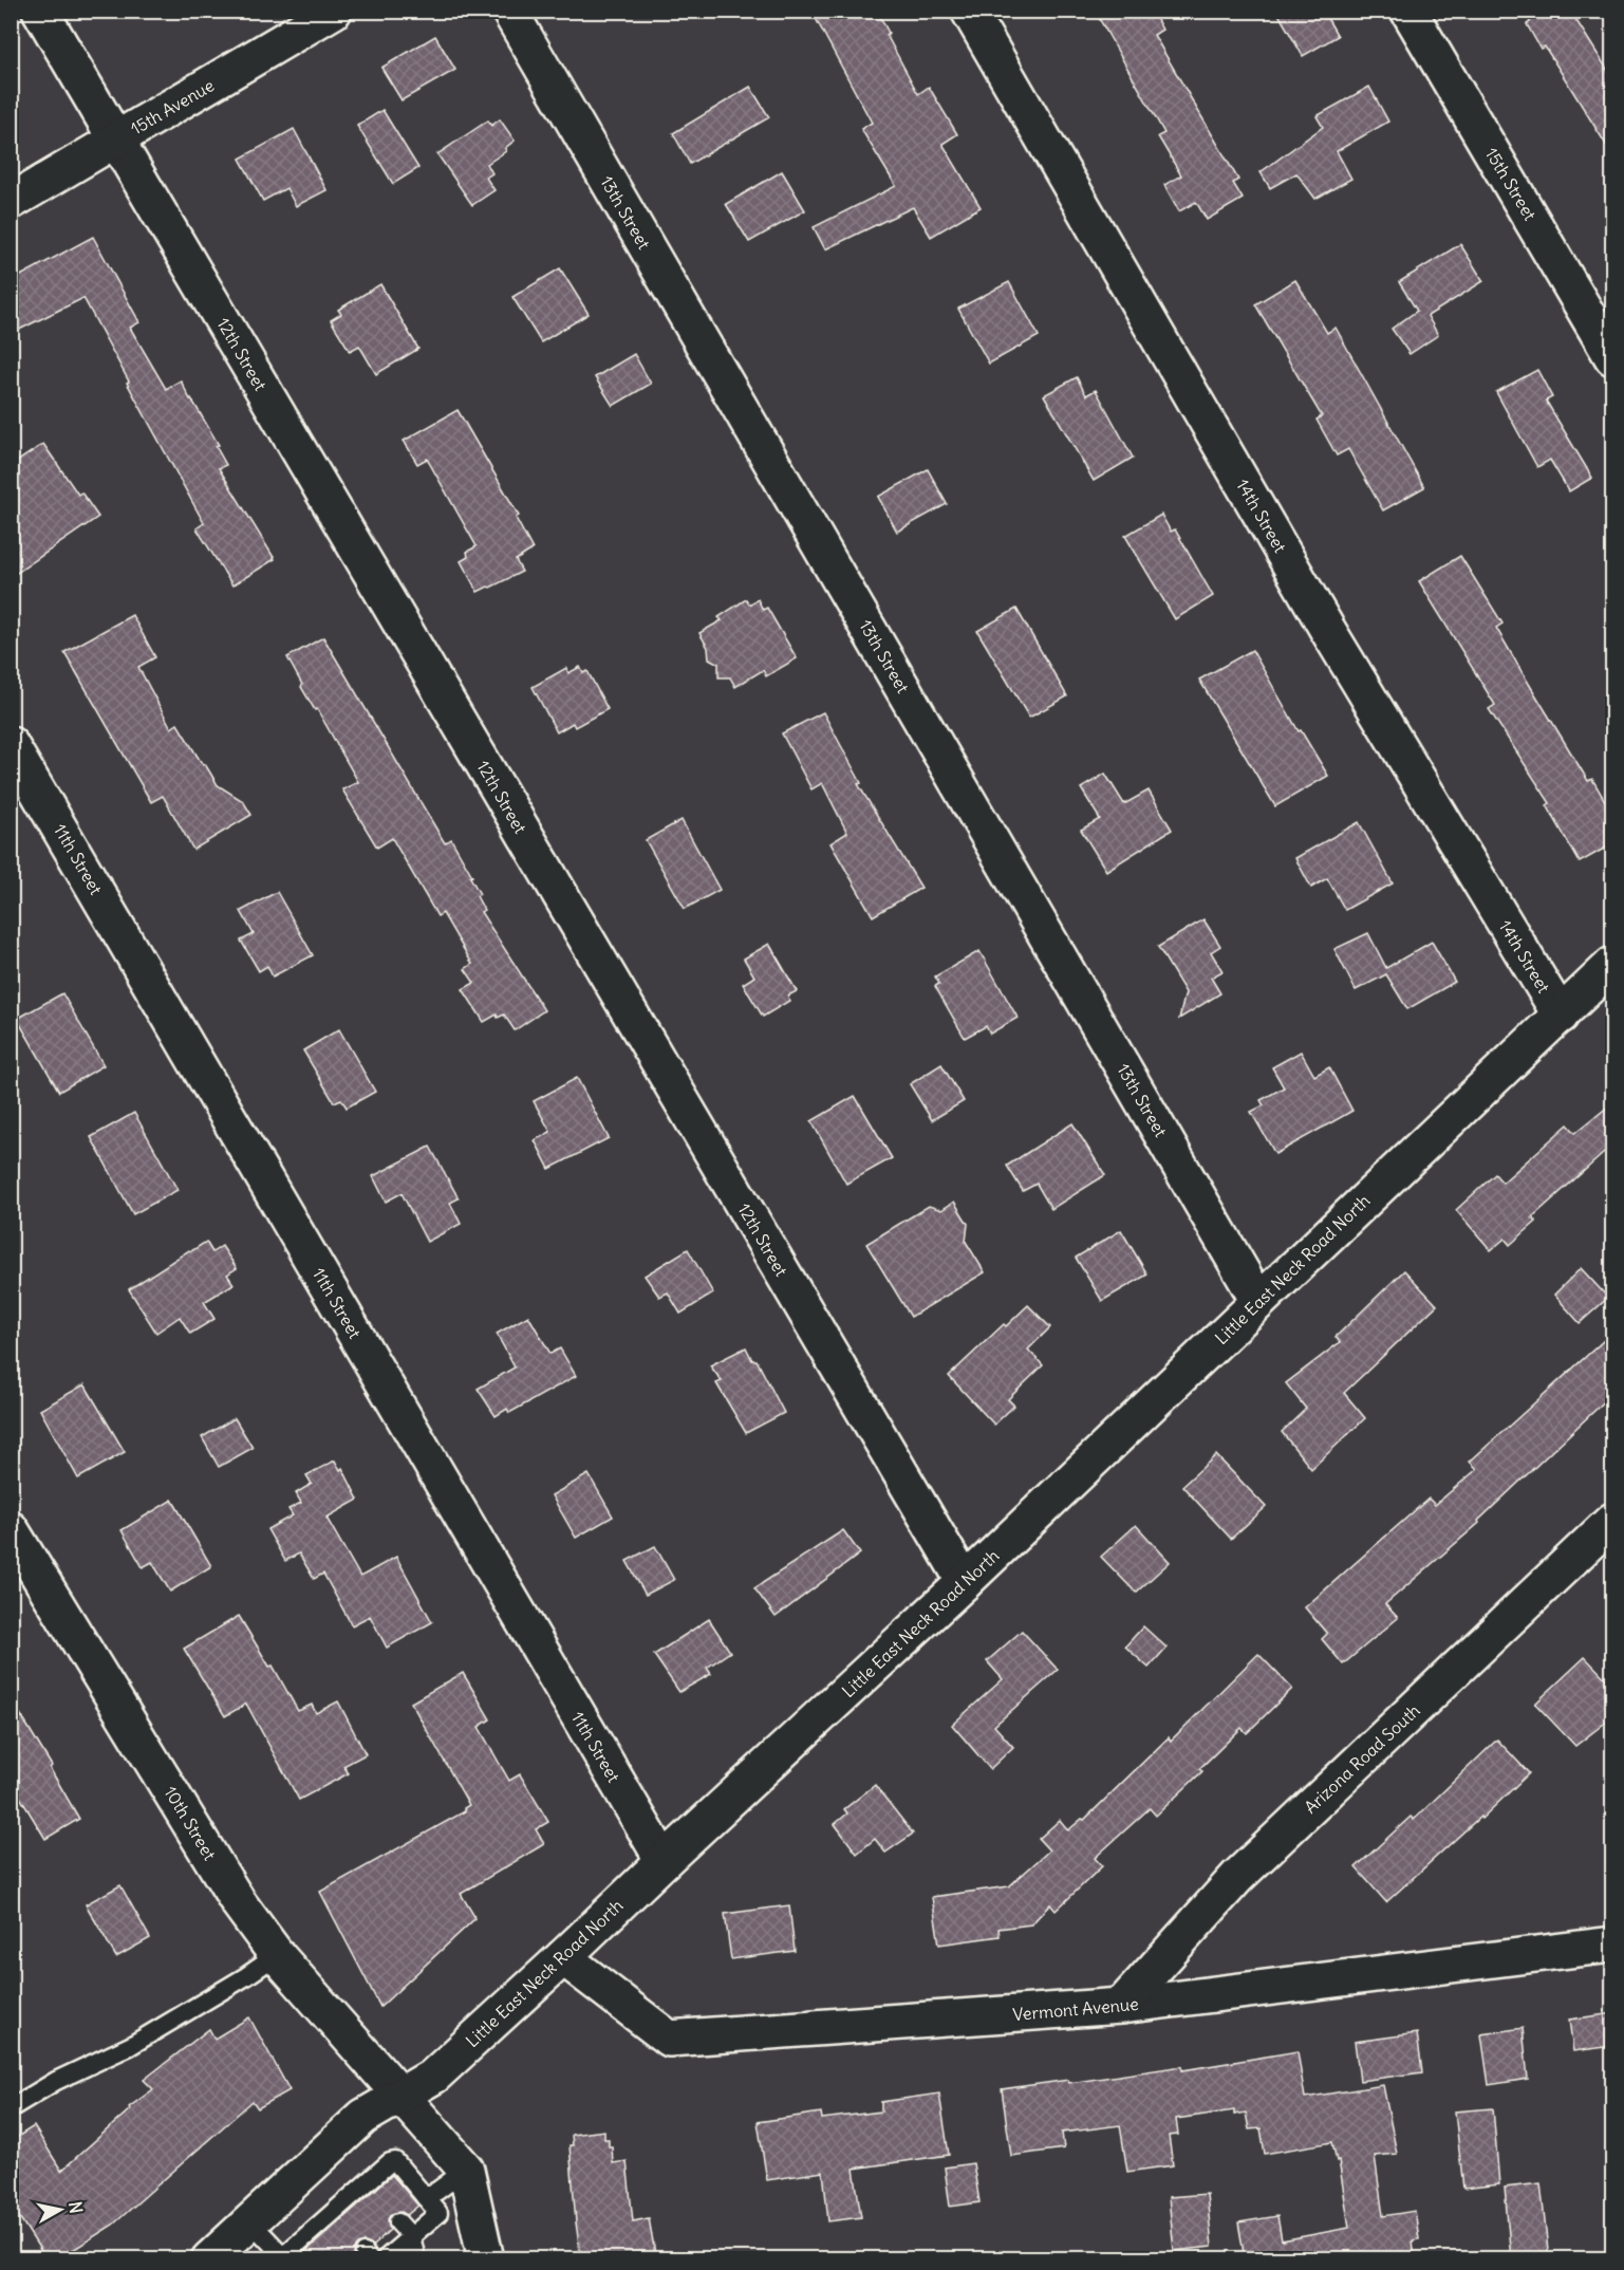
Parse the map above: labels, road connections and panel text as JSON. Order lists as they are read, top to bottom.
{
  "streets": {
    "street": [
      "15th Avenue",
      "15th Street",
      "13th Street",
      "12th Street",
      "14th Street",
      "11th Street",
      "Little East Neck Road North",
      "Arizona Road South",
      "10th Street",
      "Vermont Avenue"
    ]
  },
  "crossings": [
    ["15th Avenue", "12th Street"],
    ["13th Street", "Little East Neck Road North"],
    ["12th Street", "Little East Neck Road North"],
    ["14th Street", "Little East Neck Road North"],
    ["11th Street", "Little East Neck Road North"],
    ["Little East Neck Road North", "10th Street"],
    ["Little East Neck Road North", "Vermont Avenue"],
    ["Arizona Road South", "Vermont Avenue"]
  ],
  "north": "right"
}
